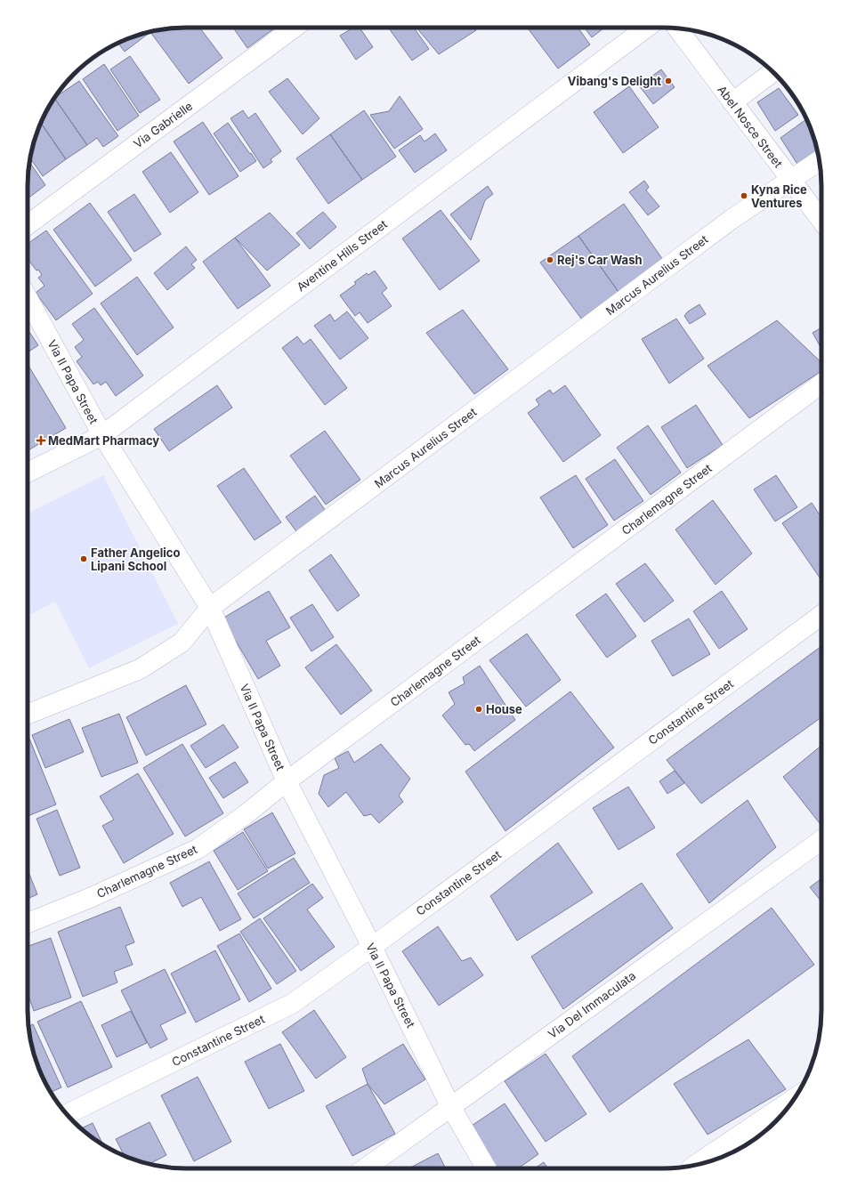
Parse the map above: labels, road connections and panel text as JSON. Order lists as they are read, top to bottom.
{
  "streets": {
    "street": [
      "Via Gabrielle",
      "Abel Nosce Street",
      "Aventine Hills Street",
      "Marcus Aurelius Street",
      "Via Il Papa Street",
      "Charlemagne Street",
      "Constantine Street",
      "Via Del Immaculata"
    ]
  },
  "crossings": [
    ["Abel Nosce Street", "Marcus Aurelius Street"],
    ["Aventine Hills Street", "Via Il Papa Street"],
    ["Marcus Aurelius Street", "Via Il Papa Street"],
    ["Via Il Papa Street", "Charlemagne Street"],
    ["Via Il Papa Street", "Constantine Street"],
    ["Via Il Papa Street", "Via Del Immaculata"]
  ],
  "places": {
    "other": [
      "Vibang's Delight",
      "Kyna Rice Ventures",
      "Rej's Car Wash",
      "Father Angelico Lipani School",
      "House"
    ],
    "health": ["MedMart Pharmacy"]
  }
}
